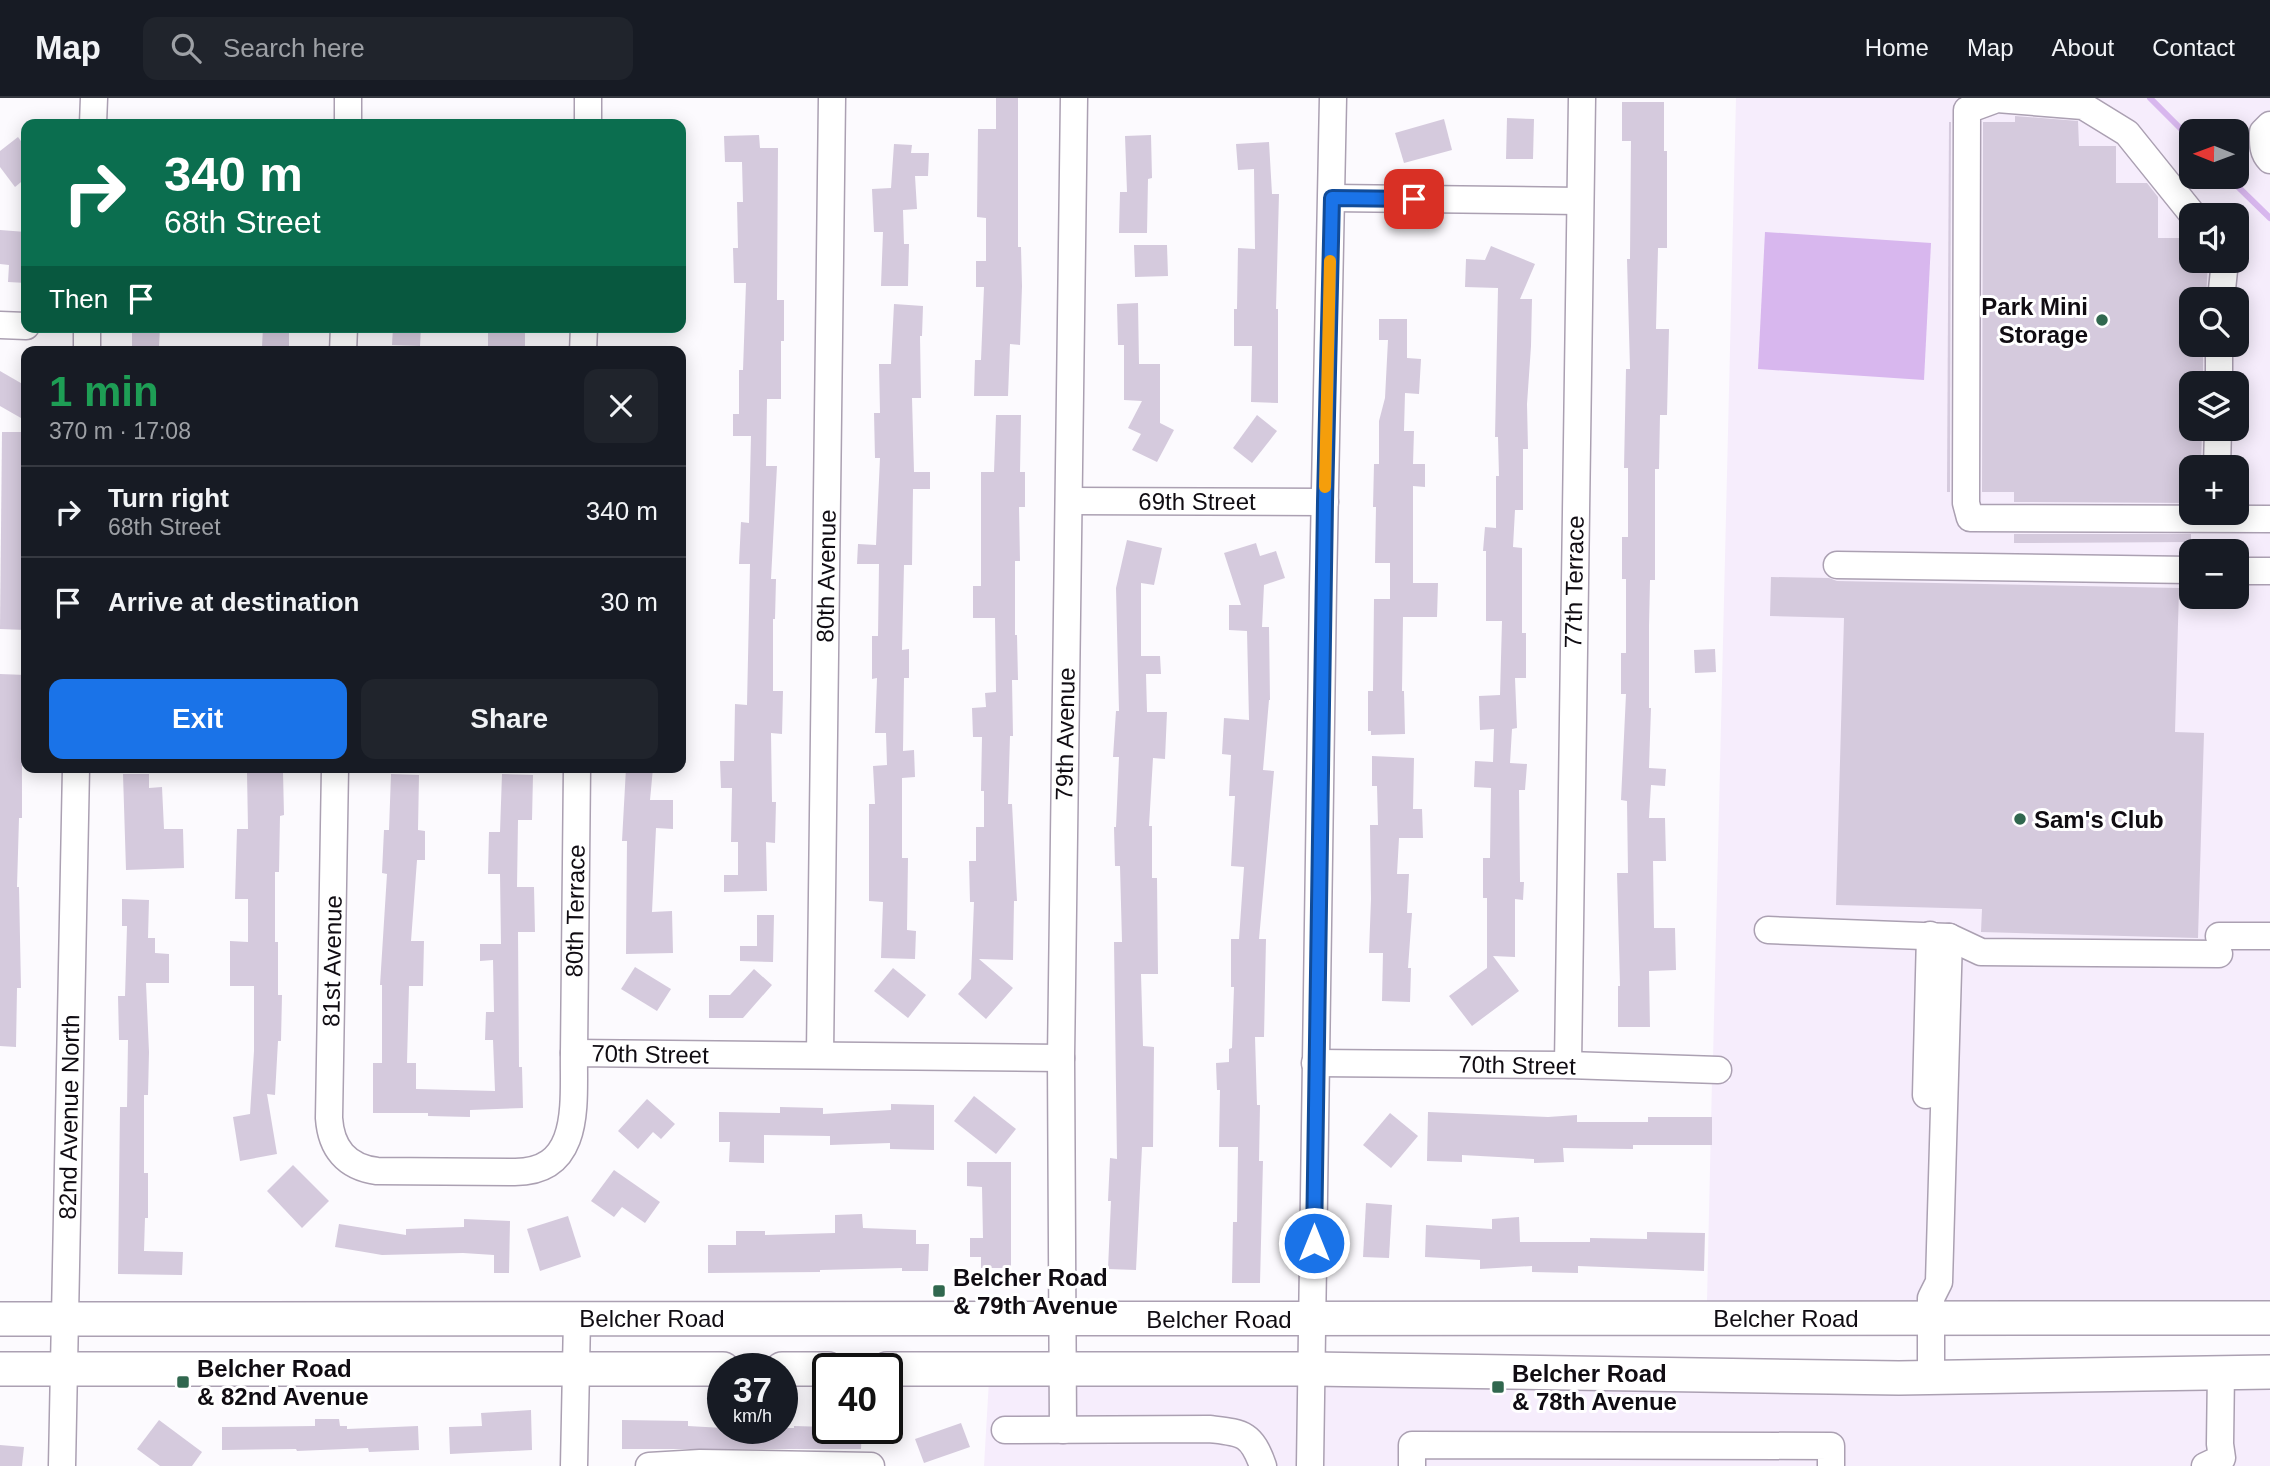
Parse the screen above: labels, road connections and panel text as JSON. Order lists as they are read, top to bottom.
{
  "streets": {
    "main road": ["Belcher Road"],
    "street": [
      "69th Street",
      "80th Avenue",
      "77th Terrace",
      "79th Avenue",
      "80th Terrace",
      "81st Avenue",
      "70th Street",
      "82nd Avenue North"
    ]
  },
  "crossings": [
    ["69th Street", "79th Avenue"],
    ["80th Avenue", "70th Street"],
    ["77th Terrace", "70th Street"],
    ["79th Avenue", "70th Street"],
    ["79th Avenue", "Belcher Road"],
    ["80th Terrace", "70th Street"],
    ["81st Avenue", "70th Street"],
    ["82nd Avenue North", "Belcher Road"]
  ],
  "places": {
    "other": ["Park Mini Storage", "Sam's Club"],
    "transit": ["Belcher Road & 79th Avenue", "Belcher Road & 82nd Avenue", "Belcher Road & 78th Avenue"]
  },
  "north": "left",
  "page": {
    "header": "Map",
    "search": "Search here",
    "nav": [
      "Home",
      "Map",
      "About",
      "Contact"
    ],
    "map_buttons": ["+", "−"],
    "turn": ["340 m", "68th Street"],
    "then": "Then",
    "heading": ["1 min", "370 m · 17:08"],
    "list": [
      {
        "name": "Turn right",
        "note": "68th Street",
        "value": "340 m"
      },
      {
        "name": "Arrive at destination",
        "value": "30 m"
      }
    ],
    "buttons": ["Exit", "Share"],
    "speed": "37 km/h",
    "limit": "40"
  }
}
